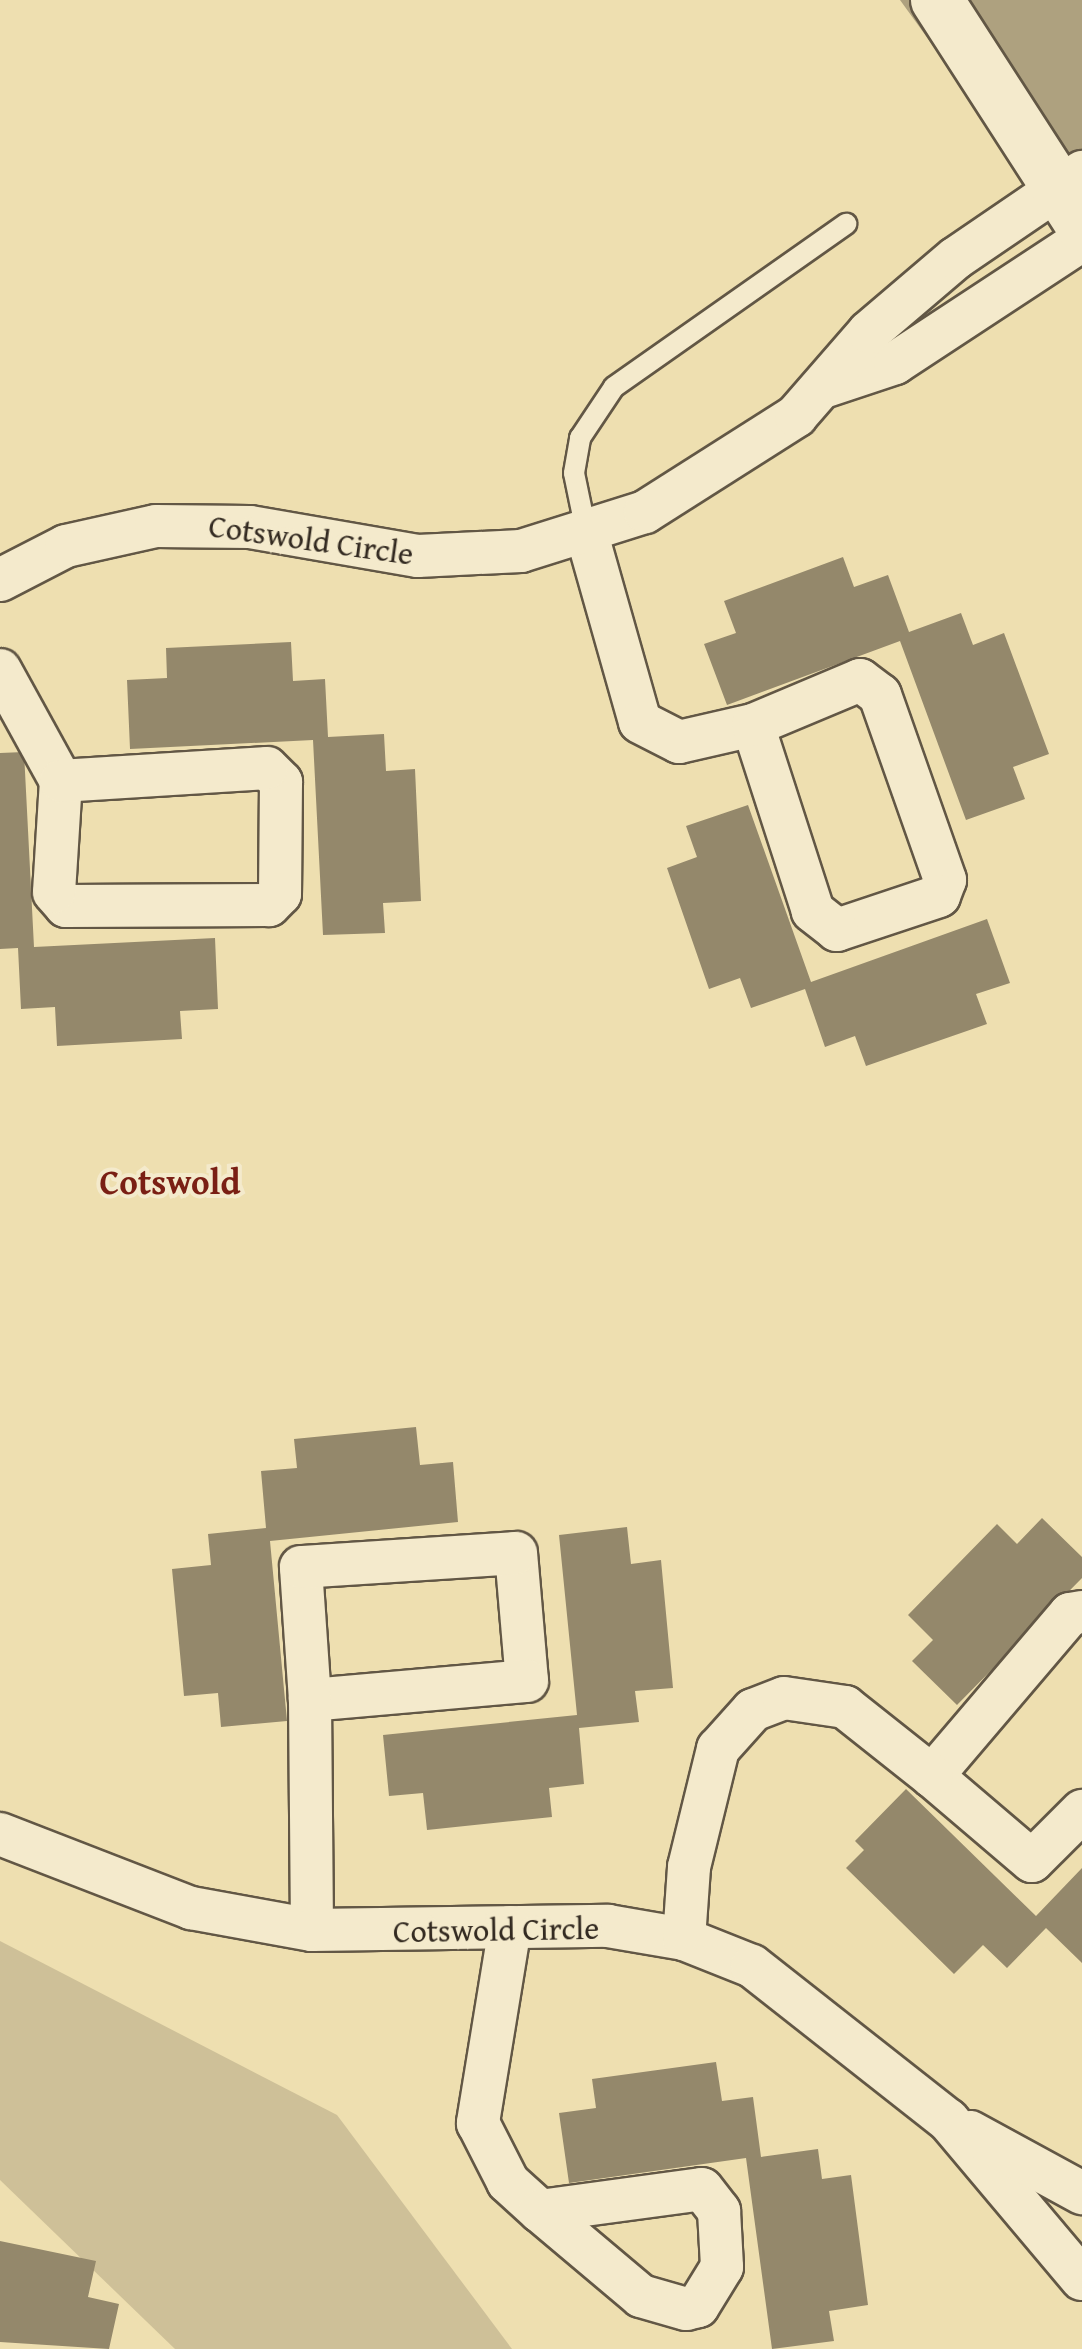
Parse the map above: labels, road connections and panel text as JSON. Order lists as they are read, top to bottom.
{
  "streets": {
    "street": ["Cotswold Circle"]
  },
  "districts": ["Cotswold"]
}
